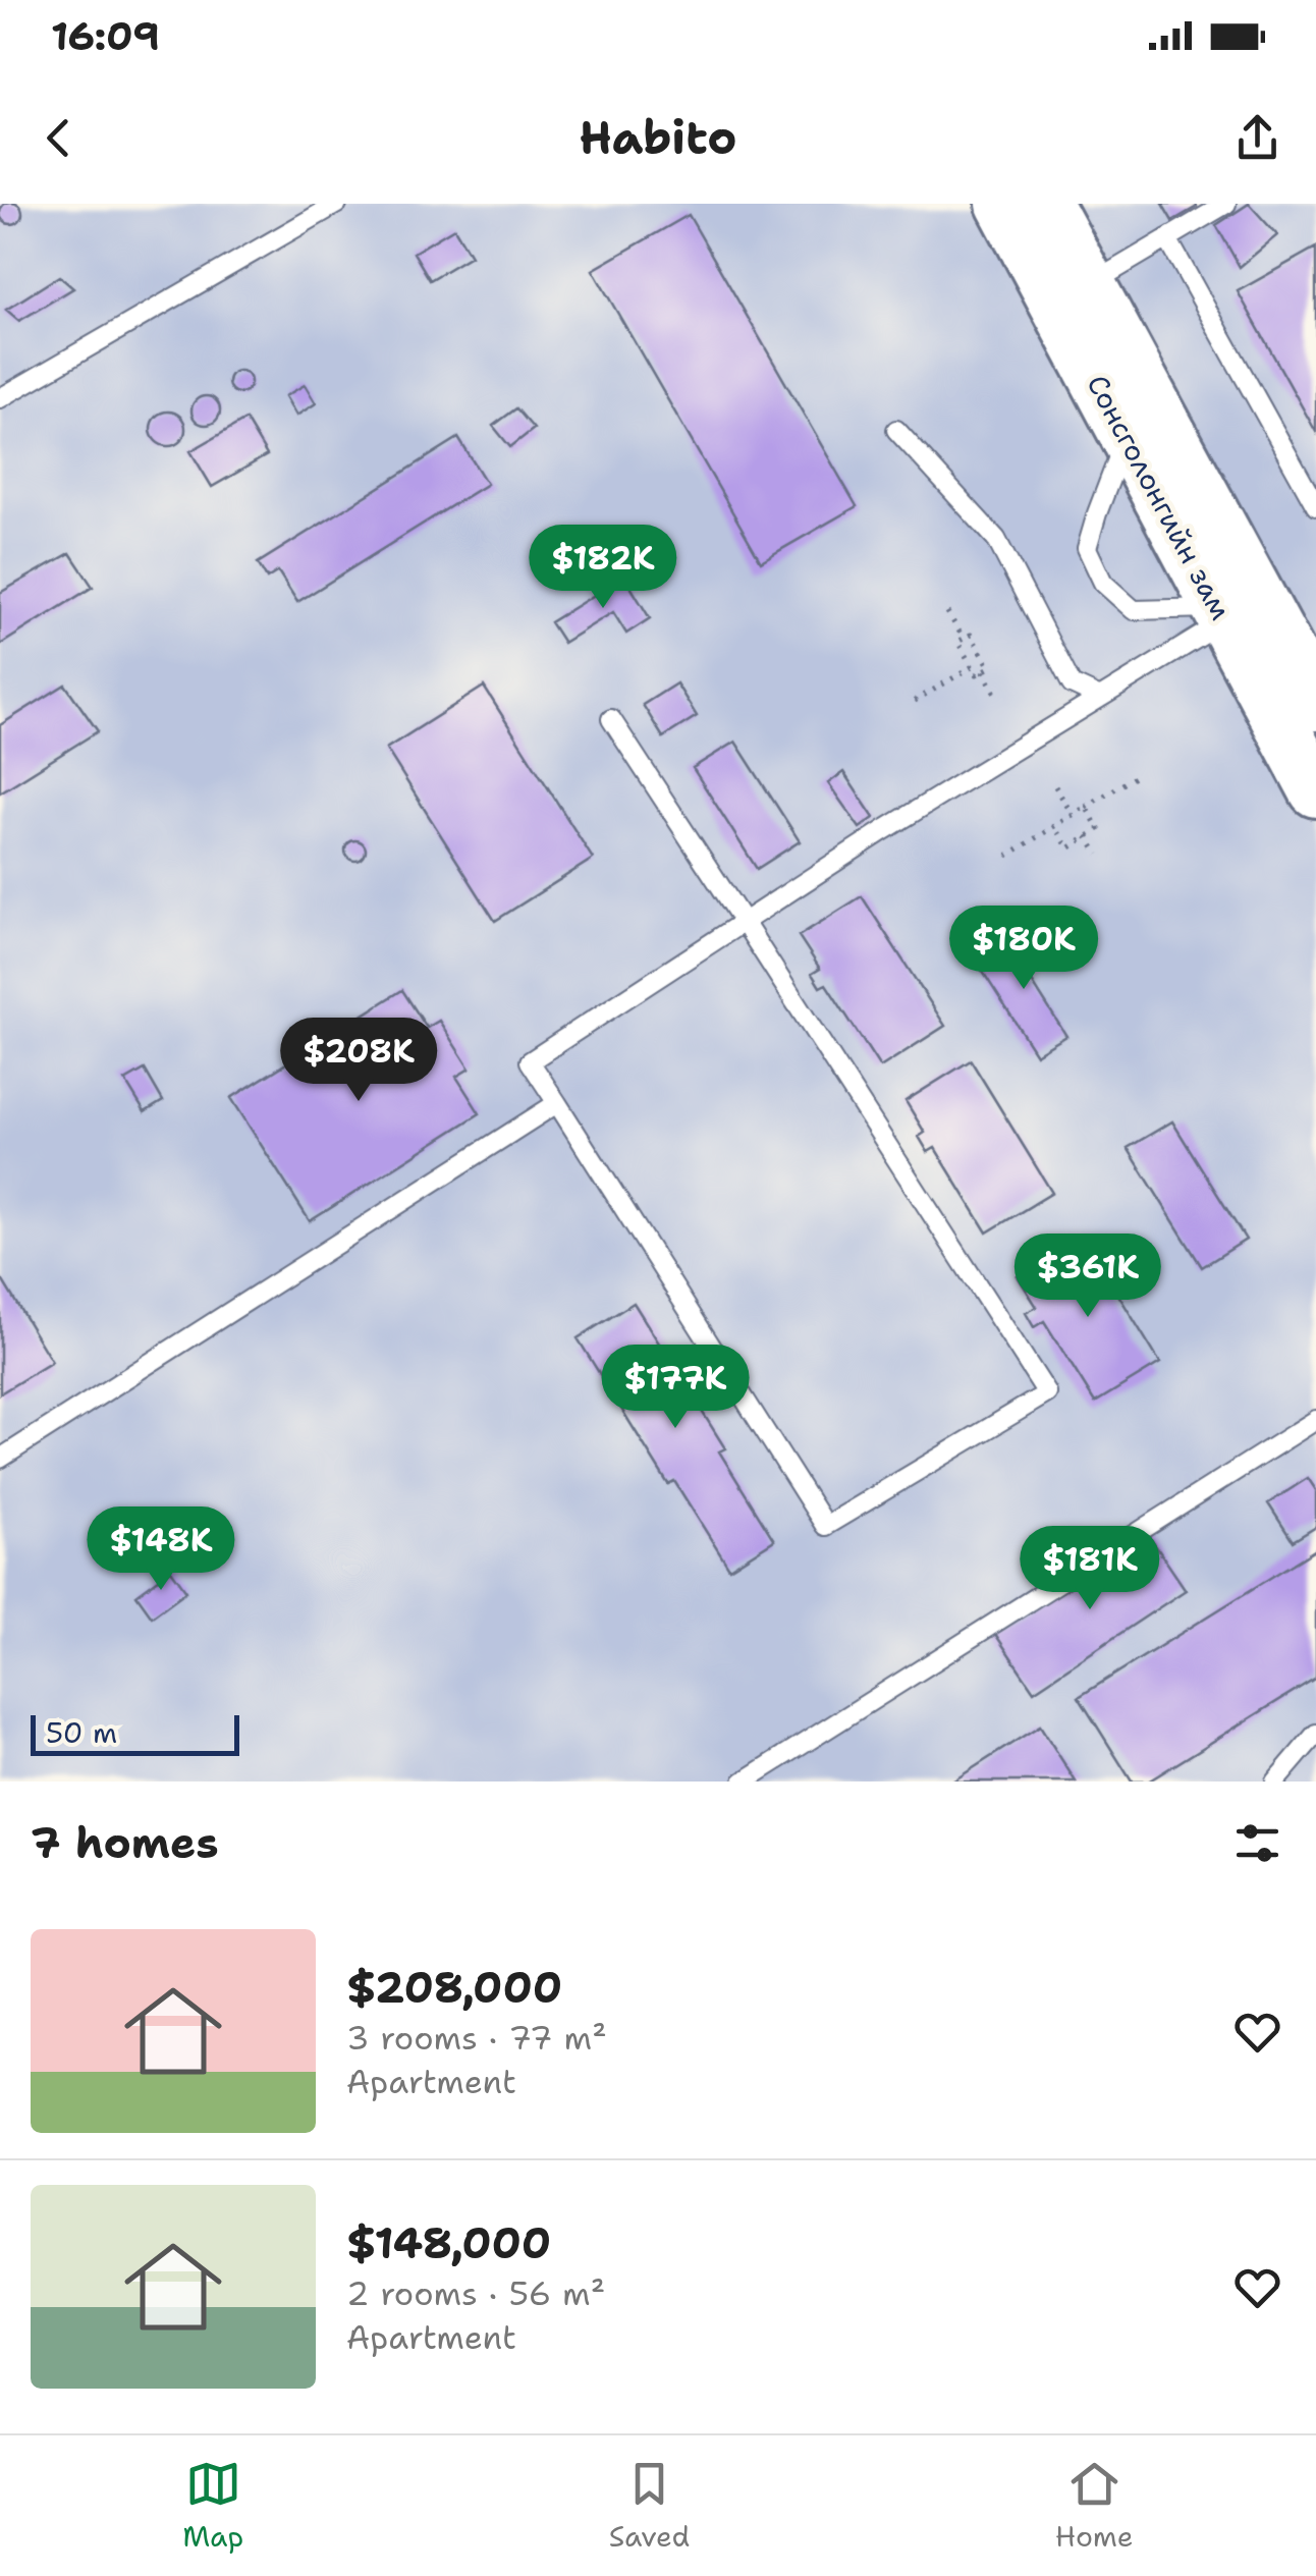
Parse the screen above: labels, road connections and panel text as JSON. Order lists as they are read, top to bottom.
{
  "streets": {
    "main road": ["Сонсголонгийн зам"]
  },
  "scale_bar": "50 m",
  "page": {
    "status": "16:09",
    "header": "Habito",
    "price": [
      "$182K",
      "$180K",
      "$208K",
      "$361K",
      "$177K",
      "$148K",
      "$181K"
    ],
    "scale": "50 m",
    "heading": "7 homes",
    "list": [
      {
        "name": "$208,000",
        "note": "3 rooms · 77 m² · Apartment"
      },
      {
        "name": "$148,000",
        "note": "2 rooms · 56 m² · Apartment"
      }
    ],
    "tabs": ["Map", "Saved", "Home"]
  }
}
